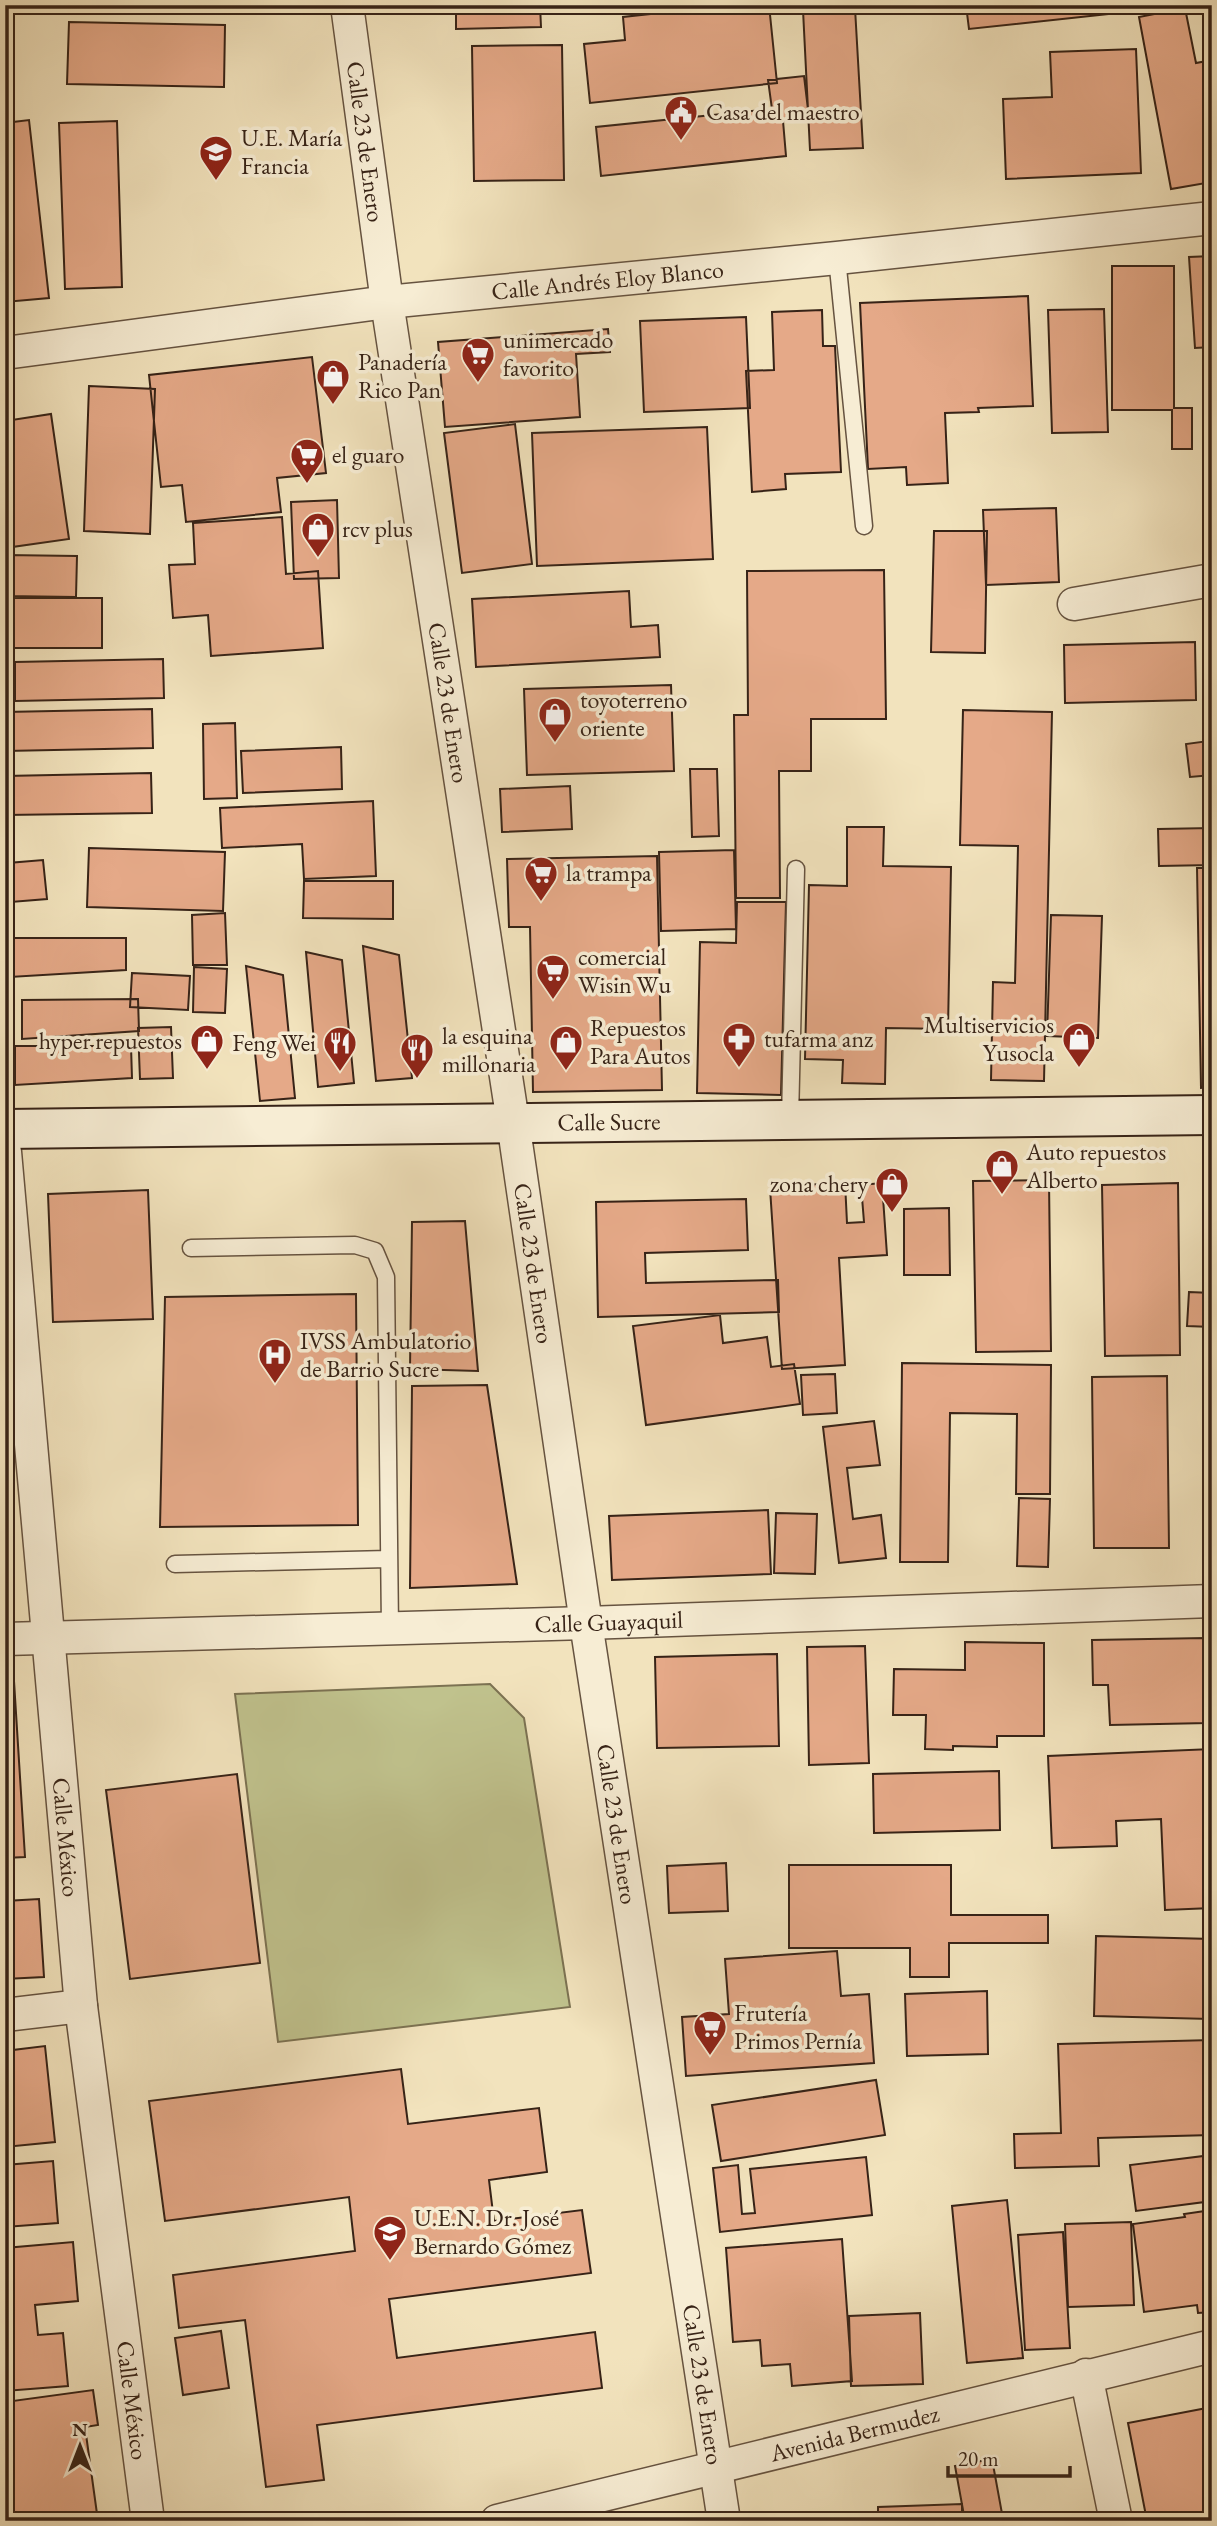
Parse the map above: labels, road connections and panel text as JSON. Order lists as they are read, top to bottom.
{
  "streets": {
    "street": [
      "Calle 23 de Enero",
      "Calle Andrés Eloy Blanco",
      "Calle Sucre",
      "Calle Guayaquil",
      "Calle México",
      "Avenida Bermudez"
    ]
  },
  "crossings": [
    ["Calle 23 de Enero", "Calle Andrés Eloy Blanco"],
    ["Calle 23 de Enero", "Calle Sucre"],
    ["Calle 23 de Enero", "Calle Guayaquil"],
    ["Calle 23 de Enero", "Avenida Bermudez"],
    ["Calle Guayaquil", "Calle México"]
  ],
  "places": {
    "public building": ["Casa del maestro"],
    "school or university": ["U.E. María Francia", "U.E.N. Dr. José Bernardo Gómez"],
    "supermarket": [
      "unimercado favorito",
      "el guaro",
      "la trampa",
      "comercial Wisin Wu",
      "Frutería Primos Pernía"
    ],
    "shop": [
      "Panadería Rico Pan",
      "rcv plus",
      "toyoterreno oriente",
      "Multiservicios Yusocla",
      "hyper repuestos",
      "Repuestos Para Autos",
      "Auto repuestos Alberto",
      "zona chery"
    ],
    "pharmacy": ["tufarma anz"],
    "restaurant": ["Feng Wei", "la esquina millonaria"],
    "hospital": ["IVSS Ambulatorio de Barrio Sucre"]
  },
  "scale_bar": "20 m",
  "north": "top"
}
